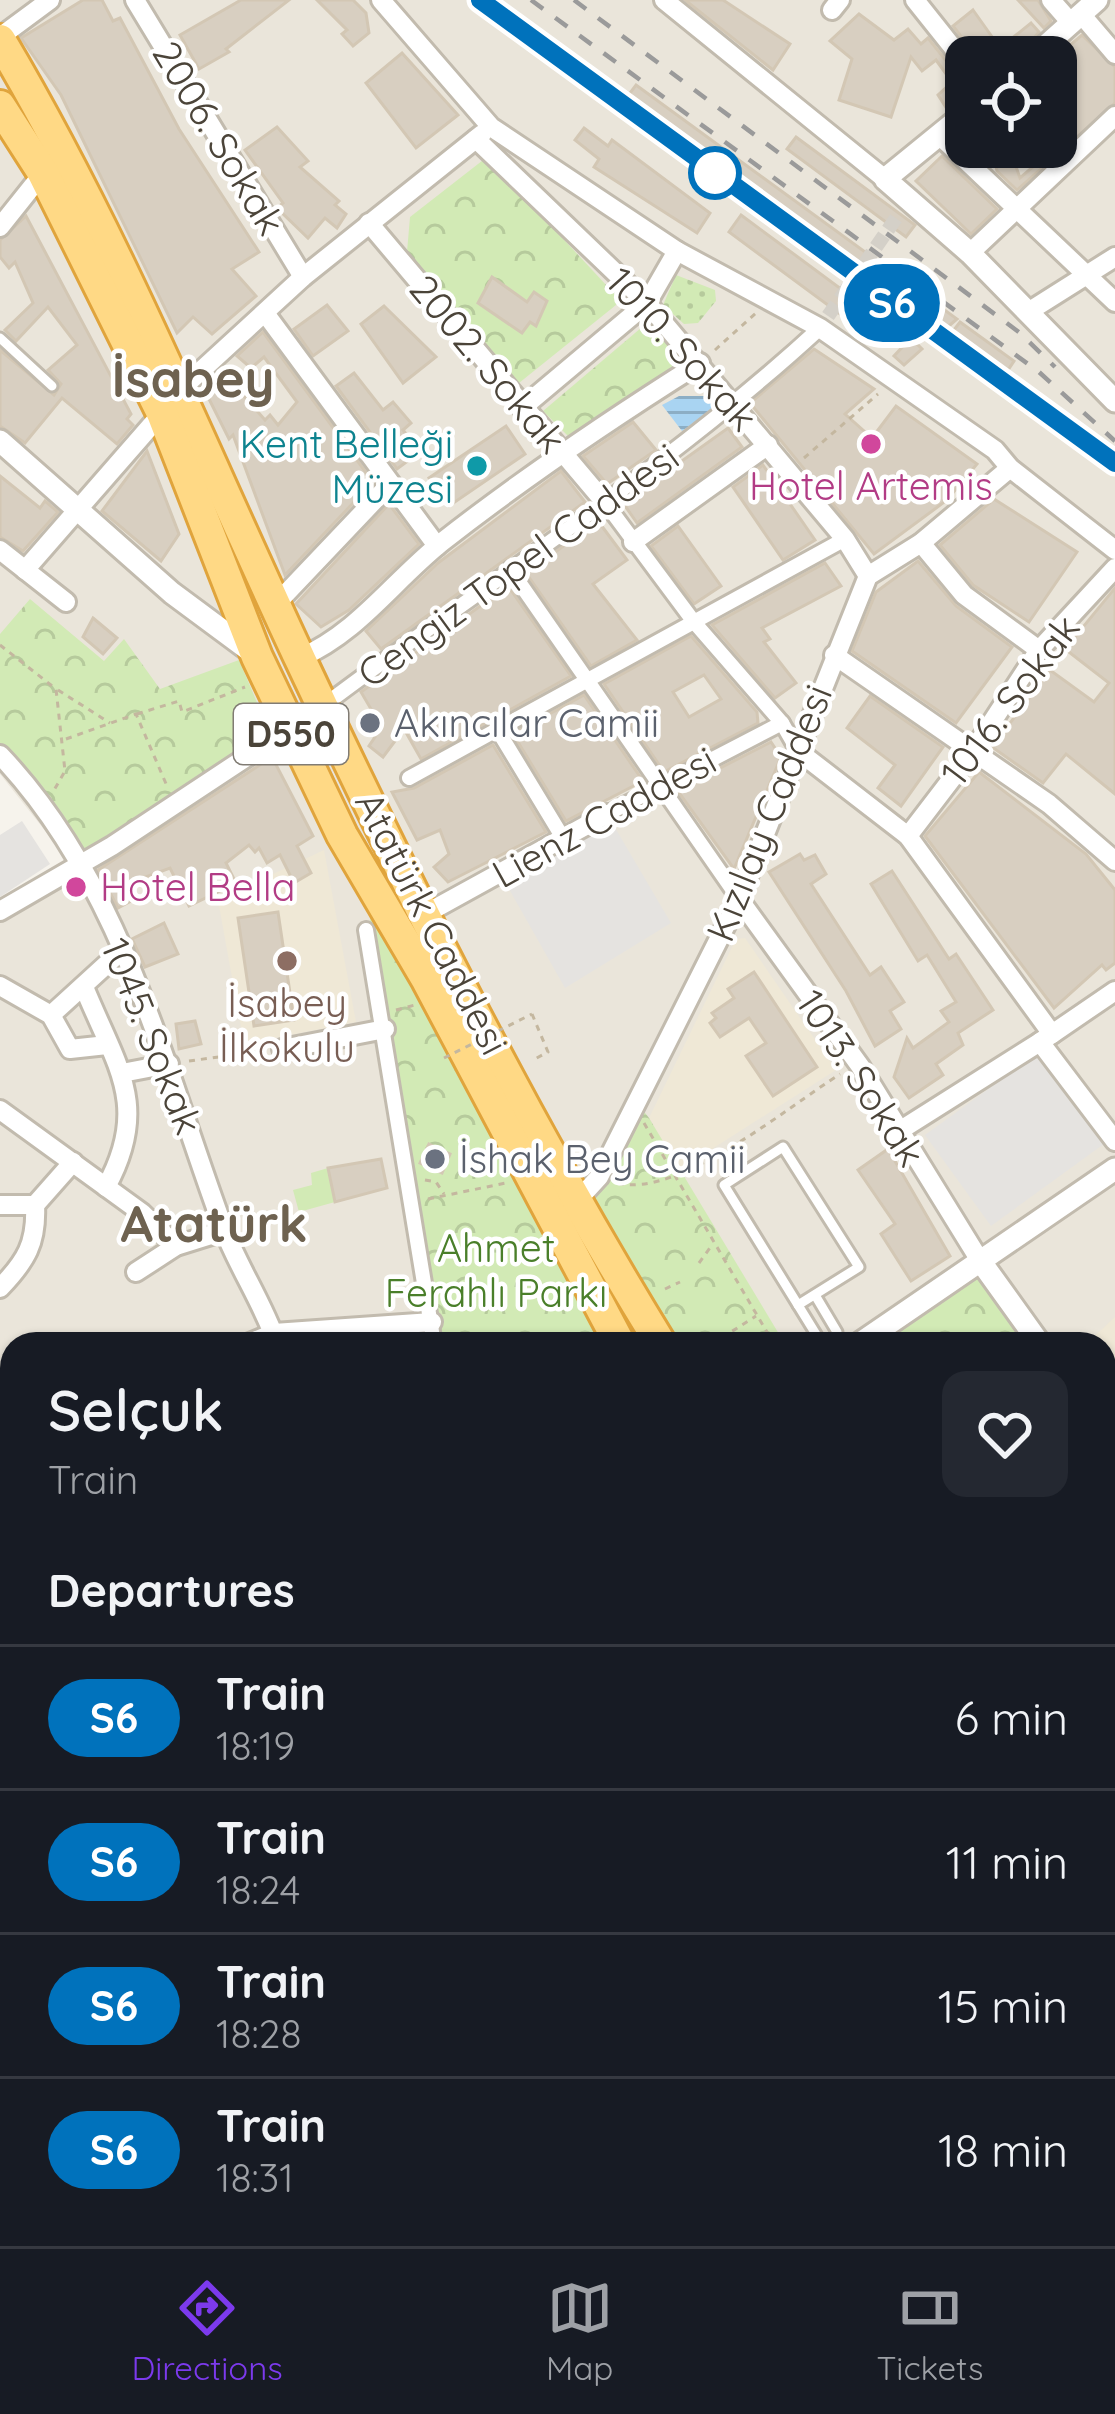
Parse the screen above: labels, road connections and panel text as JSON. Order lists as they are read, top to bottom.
{
  "streets": {
    "highway": ["D550", "Atatürk Caddesi"],
    "street": [
      "2006. Sokak",
      "1010. Sokak",
      "2002. Sokak",
      "Cengiz Topel Caddesi",
      "1016. Sokak",
      "Kızılay Caddesi",
      "Lienz Caddesi",
      "1045. Sokak",
      "1013. Sokak"
    ]
  },
  "crossings": [
    ["1010. Sokak", "Cengiz Topel Caddesi"],
    ["1010. Sokak", "Kızılay Caddesi"],
    ["2002. Sokak", "Cengiz Topel Caddesi"],
    ["Cengiz Topel Caddesi", "Atatürk Caddesi"],
    ["Kızılay Caddesi", "Atatürk Caddesi"],
    ["Kızılay Caddesi", "1013. Sokak"],
    ["Lienz Caddesi", "Atatürk Caddesi"]
  ],
  "districts": ["İsabey", "Atatürk"],
  "parks": ["Ahmet Ferahlı Parkı"],
  "places": [
    "Hotel Artemis",
    "Kent Belleği Müzesi",
    "Akıncılar Camii",
    "Hotel Bella",
    "İsabey İlkokulu",
    "İshak Bey Camii"
  ],
  "page": {
    "on_map": "S6",
    "heading": [
      ["Selçuk", "Train"],
      "Departures"
    ],
    "list": [
      {
        "mark": "S6",
        "name": "Train",
        "note": "18:19",
        "value": "6 min"
      },
      {
        "mark": "S6",
        "name": "Train",
        "note": "18:24",
        "value": "11 min"
      },
      {
        "mark": "S6",
        "name": "Train",
        "note": "18:28",
        "value": "15 min"
      },
      {
        "mark": "S6",
        "name": "Train",
        "note": "18:31",
        "value": "18 min"
      }
    ],
    "tabs": ["Directions", "Map", "Tickets"]
  }
}
